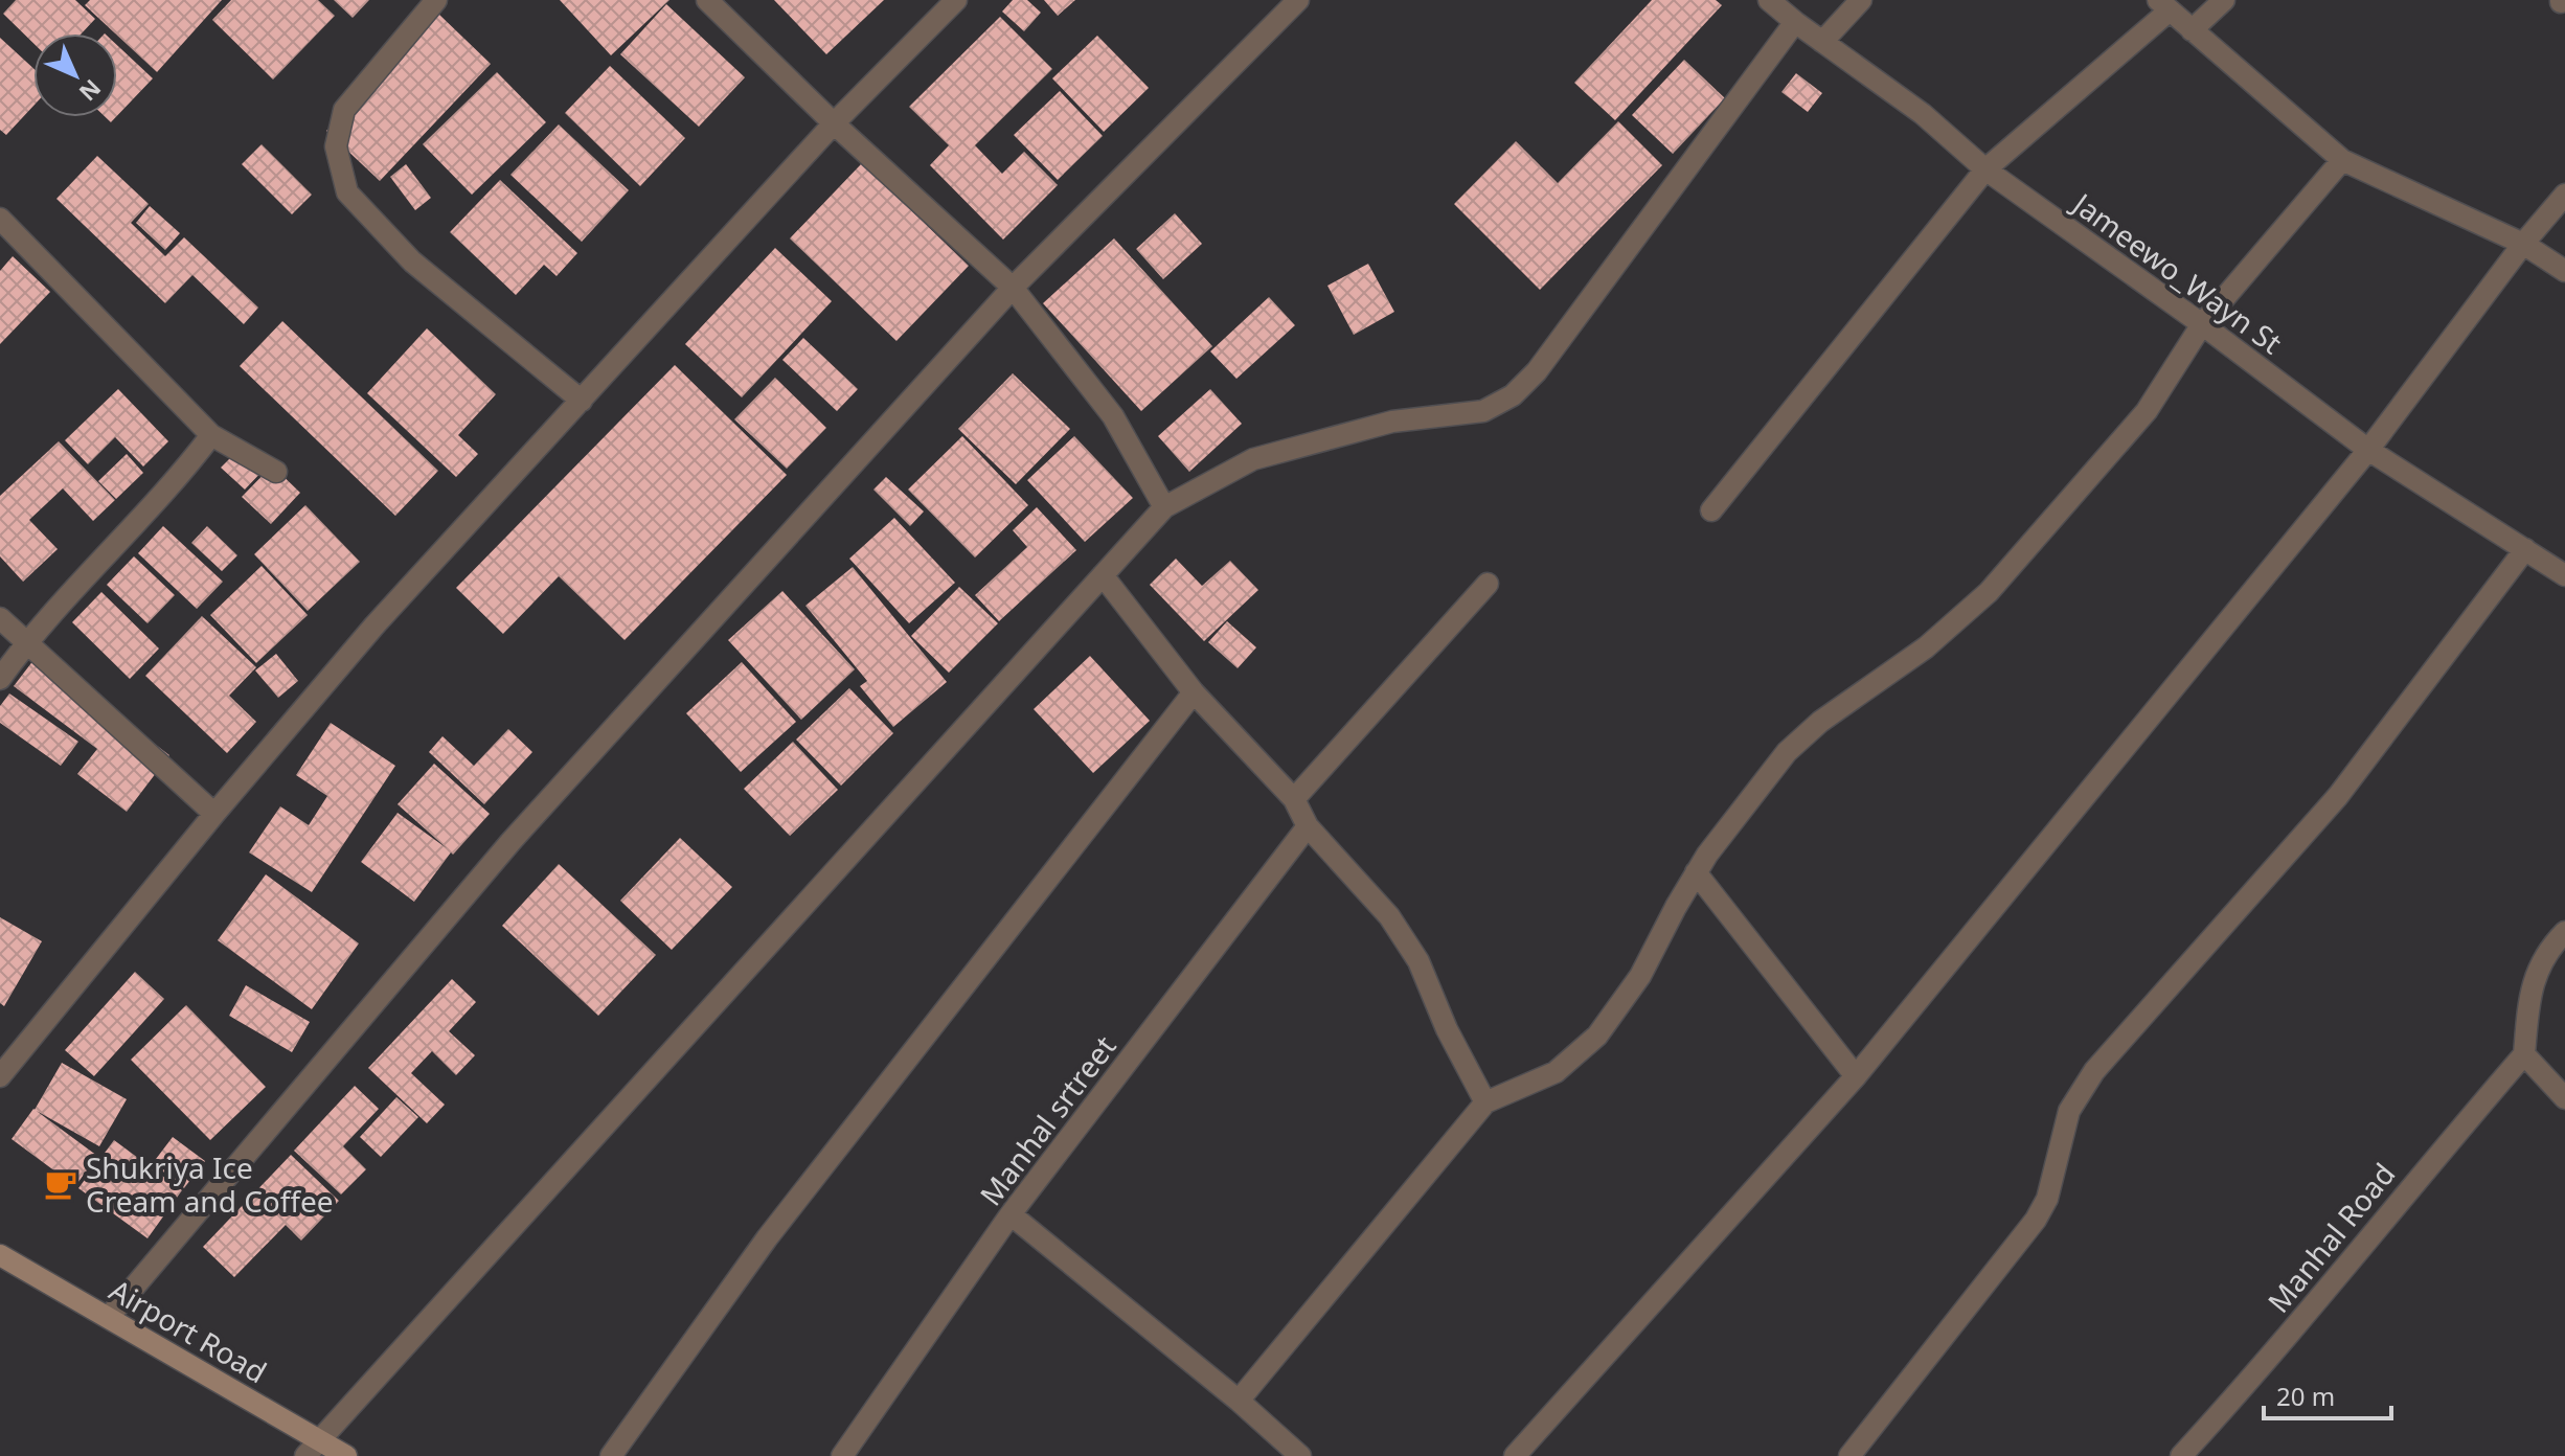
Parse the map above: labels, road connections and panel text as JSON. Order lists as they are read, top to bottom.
{
  "streets": {
    "main road": ["Airport Road"],
    "street": ["Jameewo_Wayn St", "Manhal srtreet", "Manhal Road"]
  },
  "places": {
    "cafe": ["Shukriya Ice Cream and Coffee"]
  },
  "scale_bar": "20 m",
  "north": "bottom right"
}
